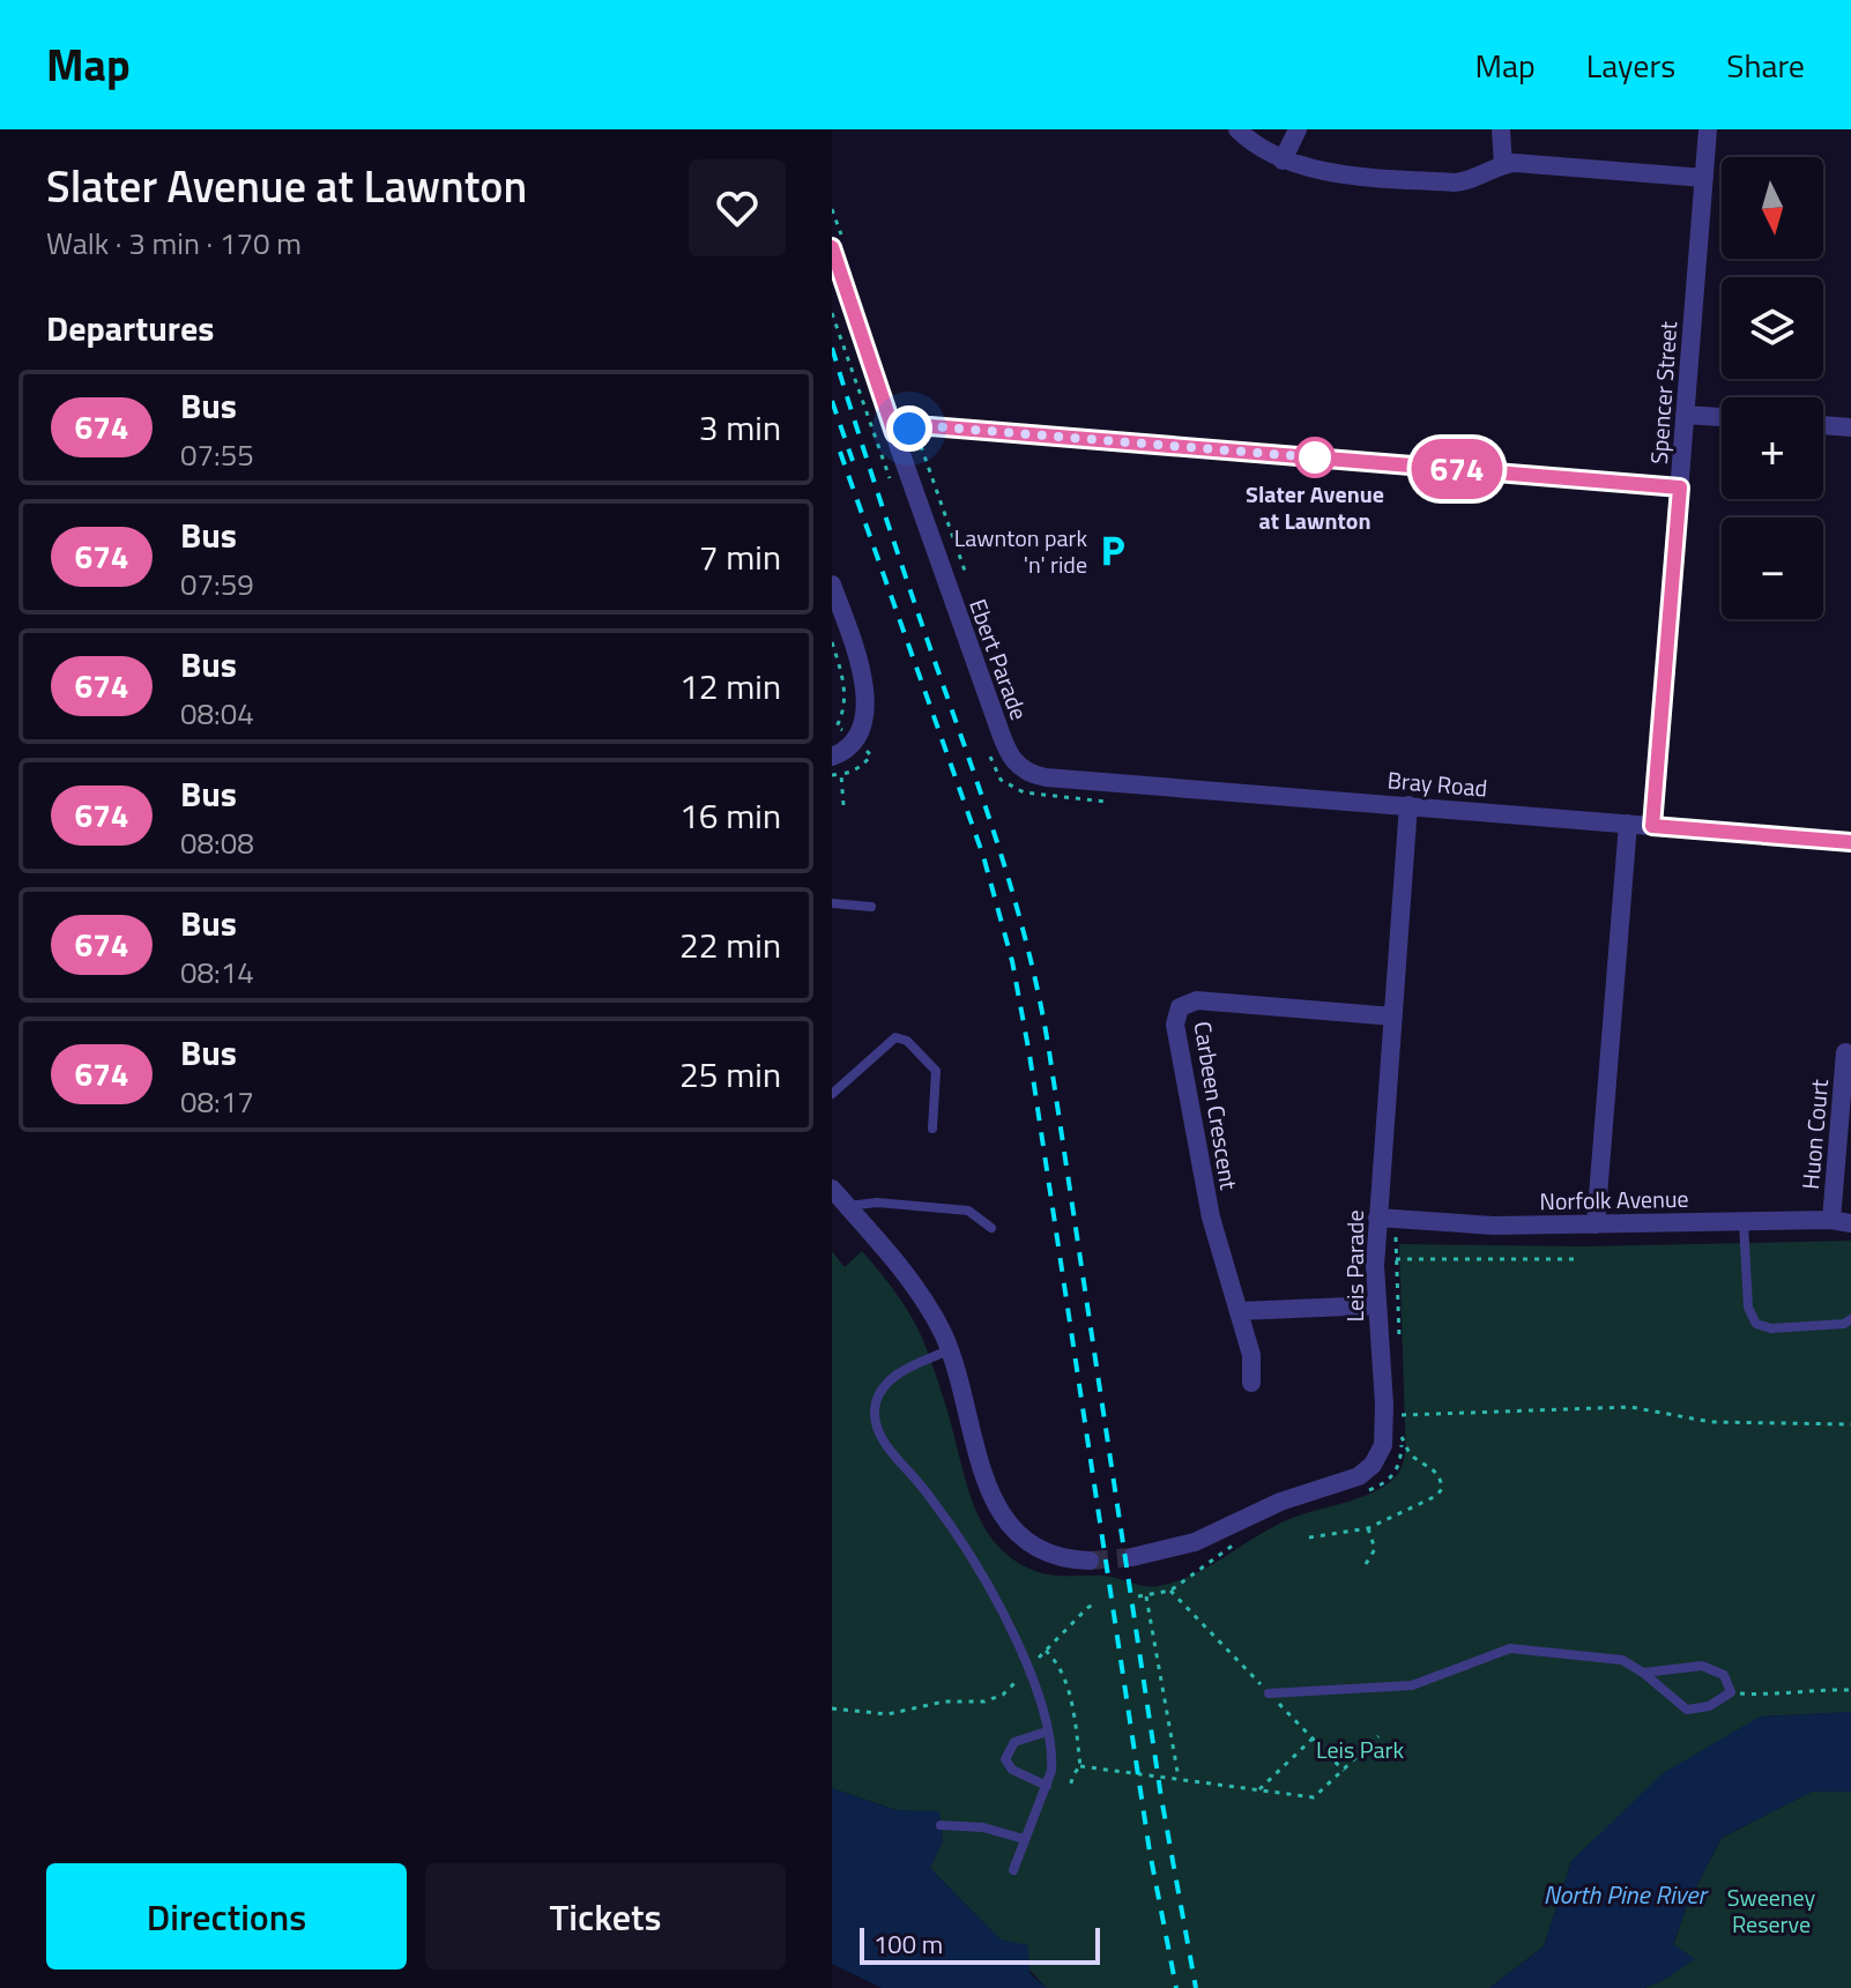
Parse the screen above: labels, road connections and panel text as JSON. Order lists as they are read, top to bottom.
{
  "streets": {
    "street": [
      "Spencer Street",
      "Ebert Parade",
      "Bray Road",
      "Carbeen Crescent",
      "Huon Court",
      "Norfolk Avenue",
      "Leis Parade"
    ]
  },
  "crossings": [
    ["Spencer Street", "Bray Road"],
    ["Ebert Parade", "Bray Road"],
    ["Bray Road", "Leis Parade"],
    ["Carbeen Crescent", "Leis Parade"],
    ["Huon Court", "Norfolk Avenue"],
    ["Norfolk Avenue", "Leis Parade"]
  ],
  "water": ["North Pine River"],
  "parks": ["Leis Park", "Sweeney Reserve"],
  "places": {
    "other": ["Slater Avenue at Lawnton"],
    "parking": ["Lawnton park 'n' ride"]
  },
  "lines": ["bus line 674"],
  "scale_bar": "100 m",
  "north": "bottom",
  "page": {
    "header": "Map",
    "nav": ["Map", "Layers", "Share"],
    "heading": [
      ["Slater Avenue at Lawnton", "Walk · 3 min · 170 m"],
      "Departures"
    ],
    "on_map": "674",
    "map_buttons": ["+", "−"],
    "list": [
      {
        "mark": "674",
        "name": "Bus",
        "note": "07:55",
        "value": "3 min"
      },
      {
        "mark": "674",
        "name": "Bus",
        "note": "07:59",
        "value": "7 min"
      },
      {
        "mark": "674",
        "name": "Bus",
        "note": "08:04",
        "value": "12 min"
      },
      {
        "mark": "674",
        "name": "Bus",
        "note": "08:08",
        "value": "16 min"
      },
      {
        "mark": "674",
        "name": "Bus",
        "note": "08:14",
        "value": "22 min"
      },
      {
        "mark": "674",
        "name": "Bus",
        "note": "08:17",
        "value": "25 min"
      }
    ],
    "buttons": ["Directions", "Tickets"],
    "scale": "100 m"
  }
}
